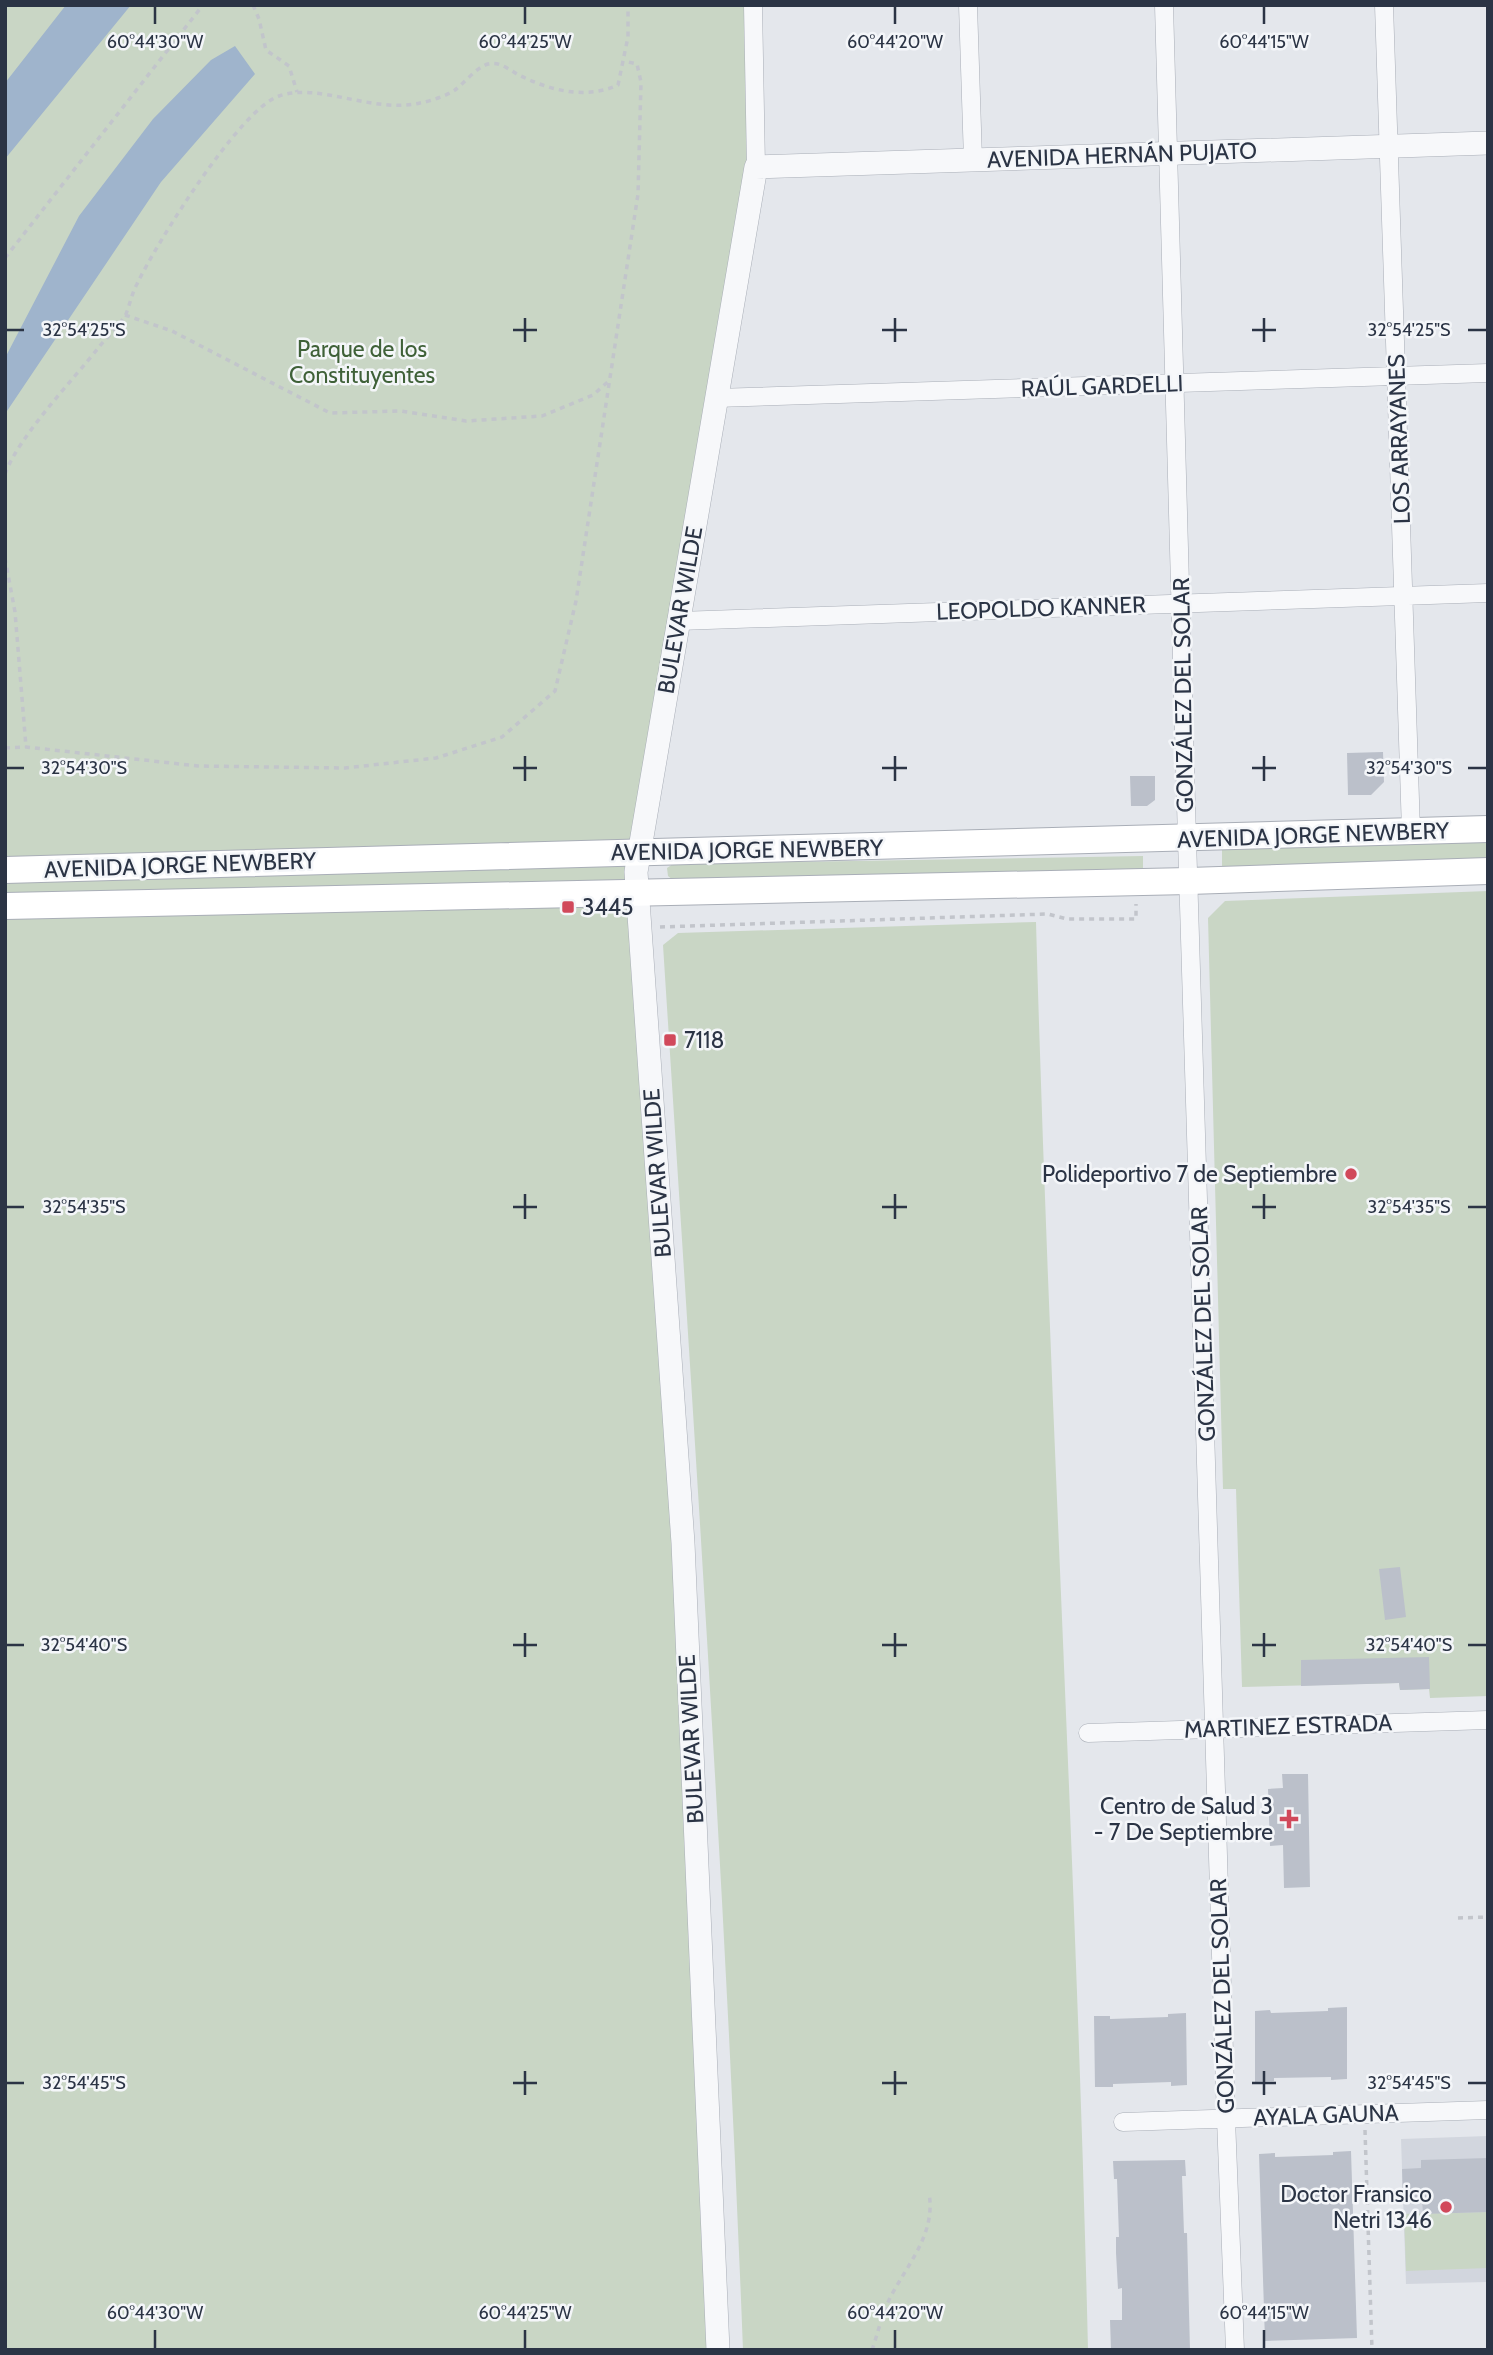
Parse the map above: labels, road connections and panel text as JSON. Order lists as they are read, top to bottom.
{
  "streets": {
    "main road": ["AVENIDA JORGE NEWBERY"],
    "street": [
      "AVENIDA HERNÁN PUJATO",
      "RAÚL GARDELLI",
      "LOS ARRAYANES",
      "LEOPOLDO KANNER",
      "BULEVAR WILDE",
      "GONZÁLEZ DEL SOLAR",
      "MARTINEZ ESTRADA",
      "AYALA GAUNA"
    ]
  },
  "crossings": [
    ["AVENIDA HERNÁN PUJATO", "LOS ARRAYANES"],
    ["AVENIDA HERNÁN PUJATO", "BULEVAR WILDE"],
    ["AVENIDA HERNÁN PUJATO", "GONZÁLEZ DEL SOLAR"],
    ["RAÚL GARDELLI", "LOS ARRAYANES"],
    ["RAÚL GARDELLI", "BULEVAR WILDE"],
    ["RAÚL GARDELLI", "GONZÁLEZ DEL SOLAR"],
    ["LOS ARRAYANES", "LEOPOLDO KANNER"],
    ["LOS ARRAYANES", "AVENIDA JORGE NEWBERY"],
    ["LEOPOLDO KANNER", "BULEVAR WILDE"],
    ["LEOPOLDO KANNER", "GONZÁLEZ DEL SOLAR"],
    ["BULEVAR WILDE", "AVENIDA JORGE NEWBERY"],
    ["GONZÁLEZ DEL SOLAR", "AVENIDA JORGE NEWBERY"],
    ["GONZÁLEZ DEL SOLAR", "MARTINEZ ESTRADA"],
    ["GONZÁLEZ DEL SOLAR", "AYALA GAUNA"]
  ],
  "parks": ["Parque de los Constituyentes"],
  "places": {
    "transit": ["3445", "7118"],
    "other": ["Polideportivo 7 de Septiembre", "Doctor Fransico Netri 1346"],
    "health": ["Centro de Salud 3 - 7 De Septiembre"]
  },
  "coordinates": [
    "60°44'30\"W",
    "60°44'25\"W",
    "60°44'20\"W",
    "60°44'15\"W",
    "32°54'25\"S",
    "32°54'30\"S",
    "32°54'35\"S",
    "32°54'40\"S",
    "32°54'45\"S"
  ]
}
